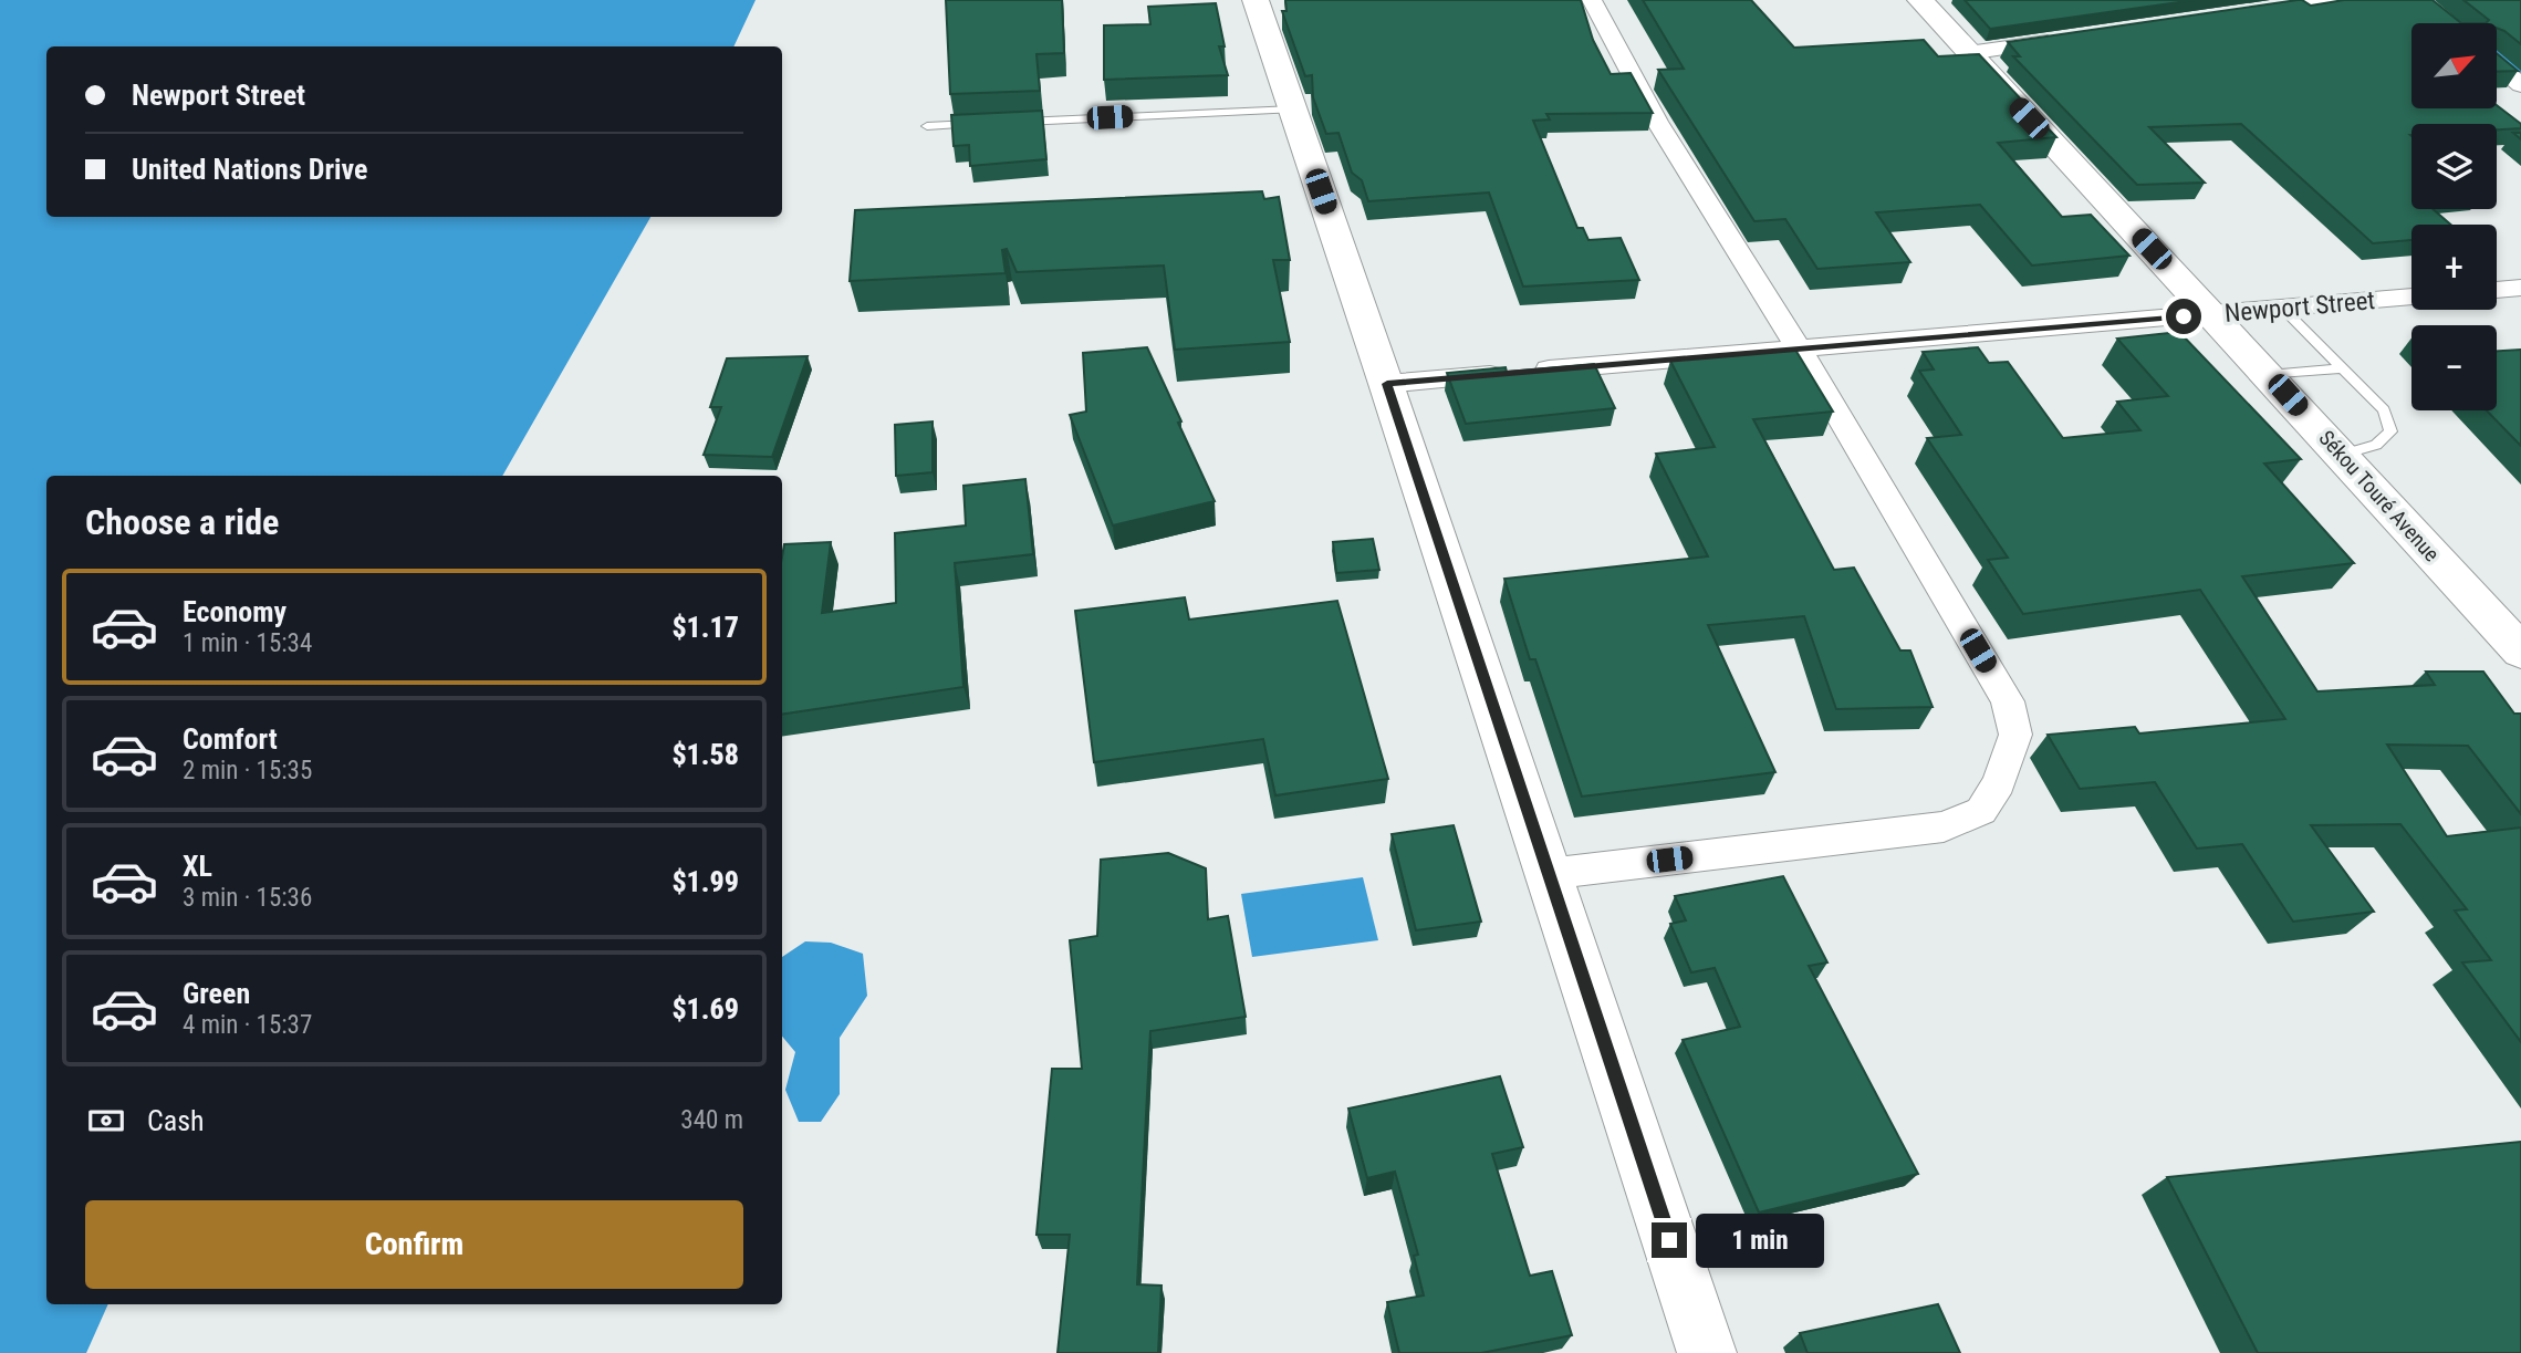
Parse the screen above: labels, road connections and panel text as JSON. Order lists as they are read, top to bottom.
{
  "streets": {
    "street": ["Newport Street", "Sékou Touré Avenue"]
  },
  "crossings": [
    ["Newport Street", "Sékou Touré Avenue"]
  ],
  "north": "top right",
  "page": {
    "map_buttons": ["+", "−"],
    "banner": ["Newport Street", "United Nations Drive"],
    "heading": "Choose a ride",
    "list": [
      {
        "name": "Economy",
        "note": "1 min · 15:34",
        "value": "$1.17"
      },
      {
        "name": "Comfort",
        "note": "2 min · 15:35",
        "value": "$1.58"
      },
      {
        "name": "XL",
        "note": "3 min · 15:36",
        "value": "$1.99"
      },
      {
        "name": "Green",
        "note": "4 min · 15:37",
        "value": "$1.69"
      }
    ],
    "pay": ["Cash", "340 m"],
    "buttons": "Confirm",
    "bubble": "1 min"
  }
}
